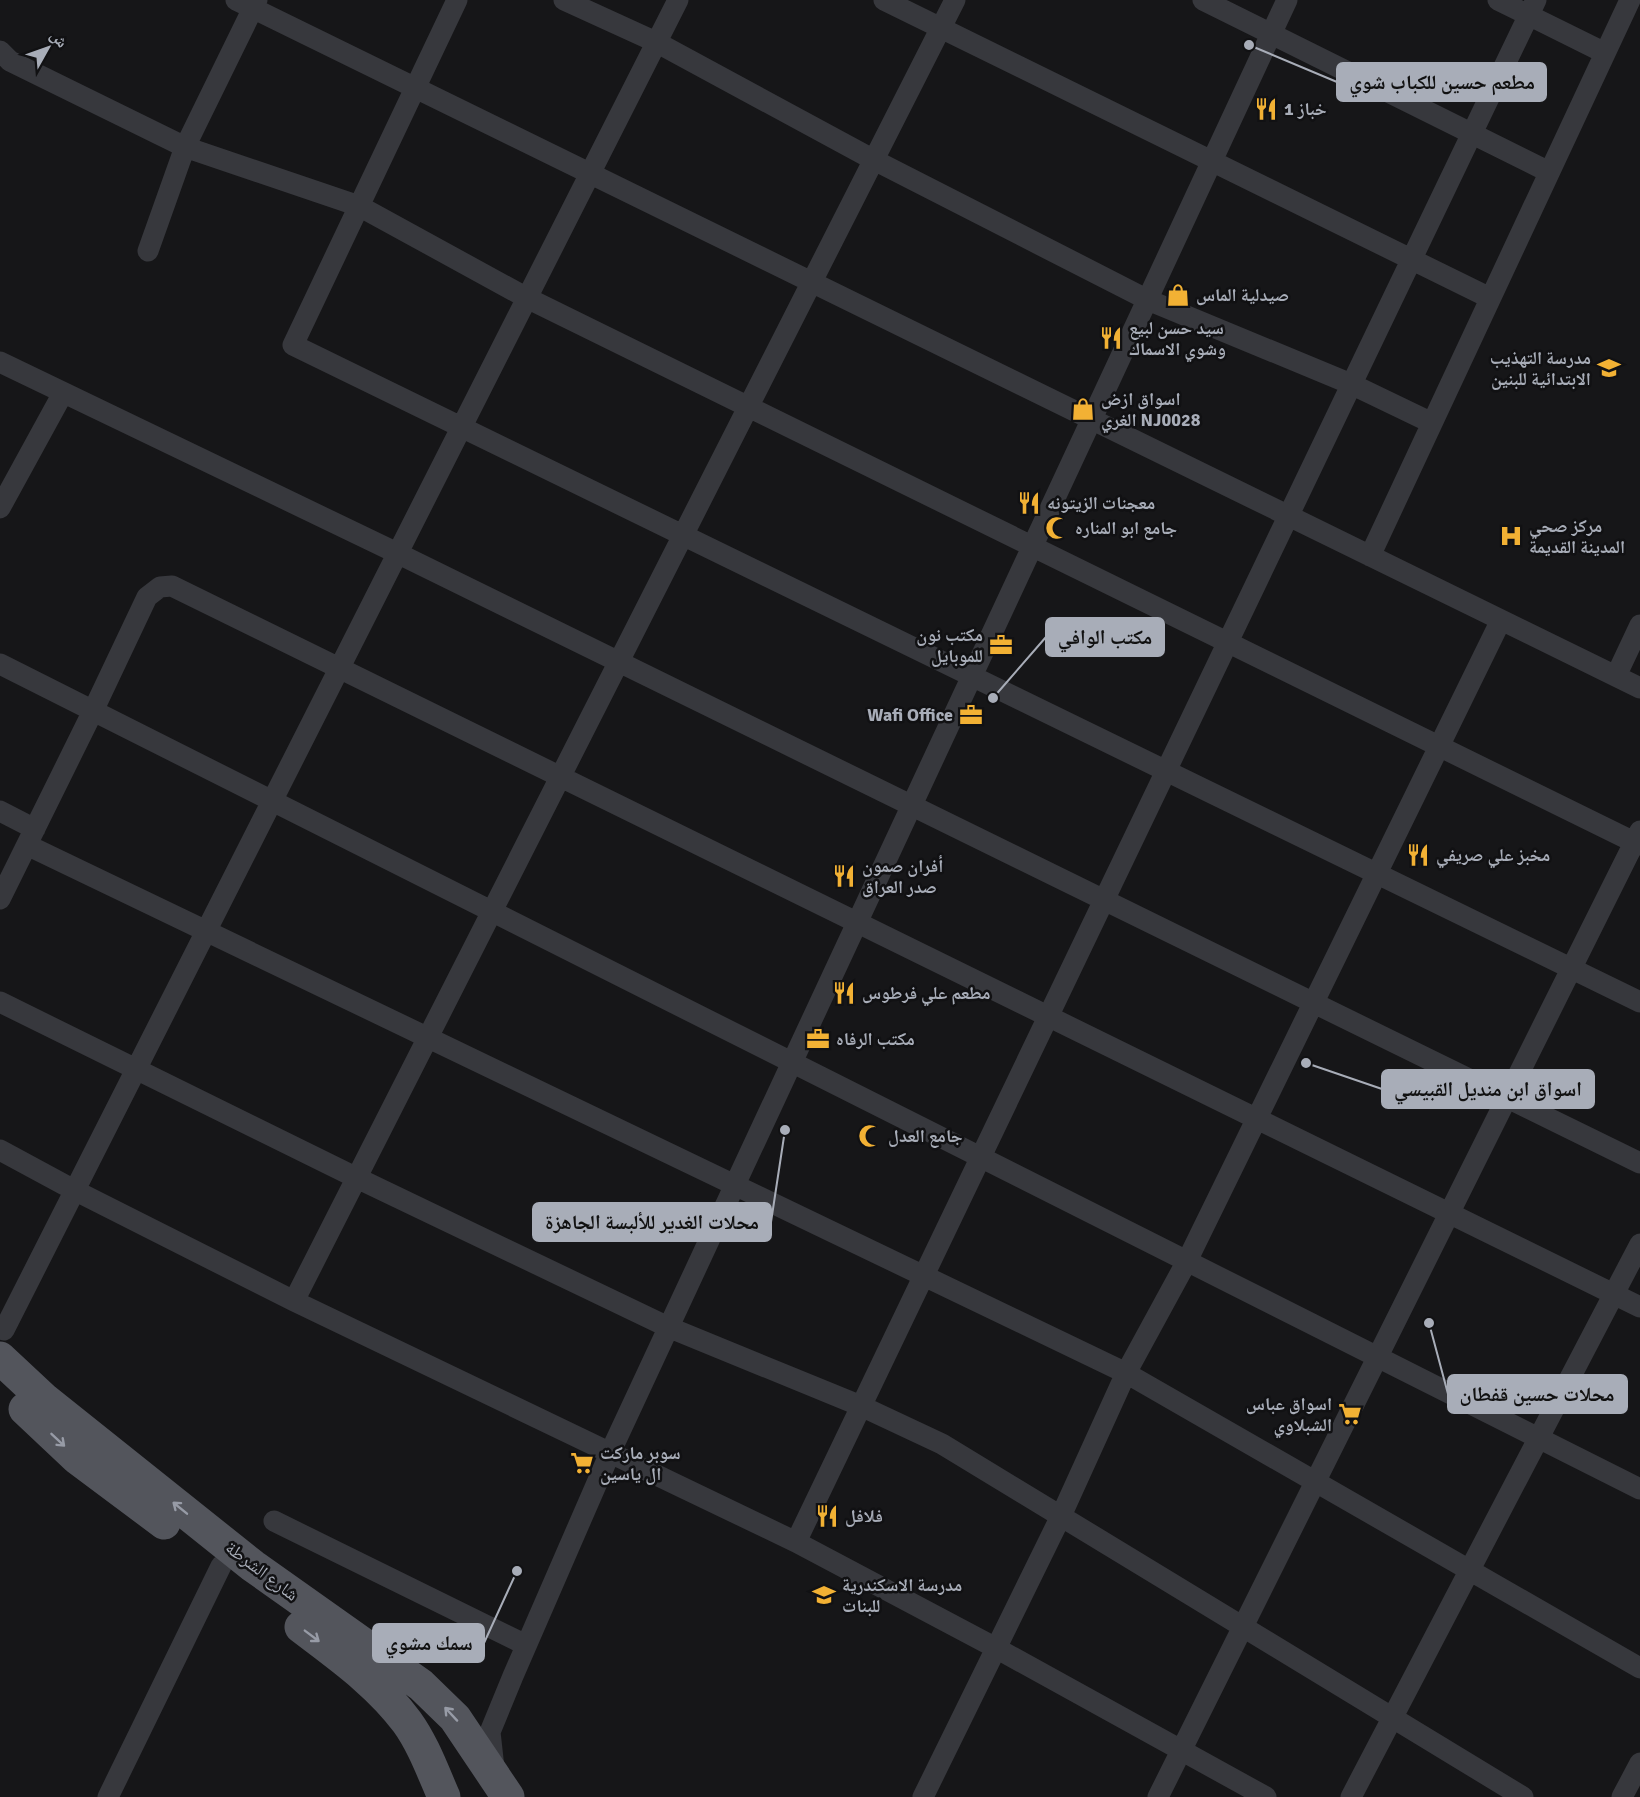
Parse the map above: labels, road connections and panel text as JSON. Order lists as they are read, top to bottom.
{
  "streets": {
    "main road": ["شارع الشرطة"]
  },
  "places": {
    "other": [
      "مطعم حسين للكباب شوي",
      "مكتب الوافي",
      "اسواق ابن منديل القبيسي",
      "محلات الغدير للألبسة الجاهزة",
      "محلات حسين قفطان",
      "سمك مشوي"
    ],
    "restaurant": [
      "خباز 1",
      "سيد حسن لبيع وشوي الاسماك",
      "معجنات الزيتونه",
      "مخبز علي صريفي",
      "أفران صمون صدر العراق",
      "مطعم علي فرطوس",
      "فلافل"
    ],
    "shop": ["صيدلية الماس", "اسواق ازض الغري NJ0028"],
    "school or university": ["مدرسة التهذيب الابتدائية للبنين", "مدرسة الاسكندرية للبنات"],
    "mosque": ["جامع ابو المناره", "جامع العدل"],
    "hospital": ["مركز صحي المدينة القديمة"],
    "office": ["مكتب نون للموبايل", "Wafi Office", "مكتب الرفاه"],
    "supermarket": ["اسواق عباس الشبلاوي", "سوبر ماركت ال ياسين"]
  },
  "north": "top right"
}
